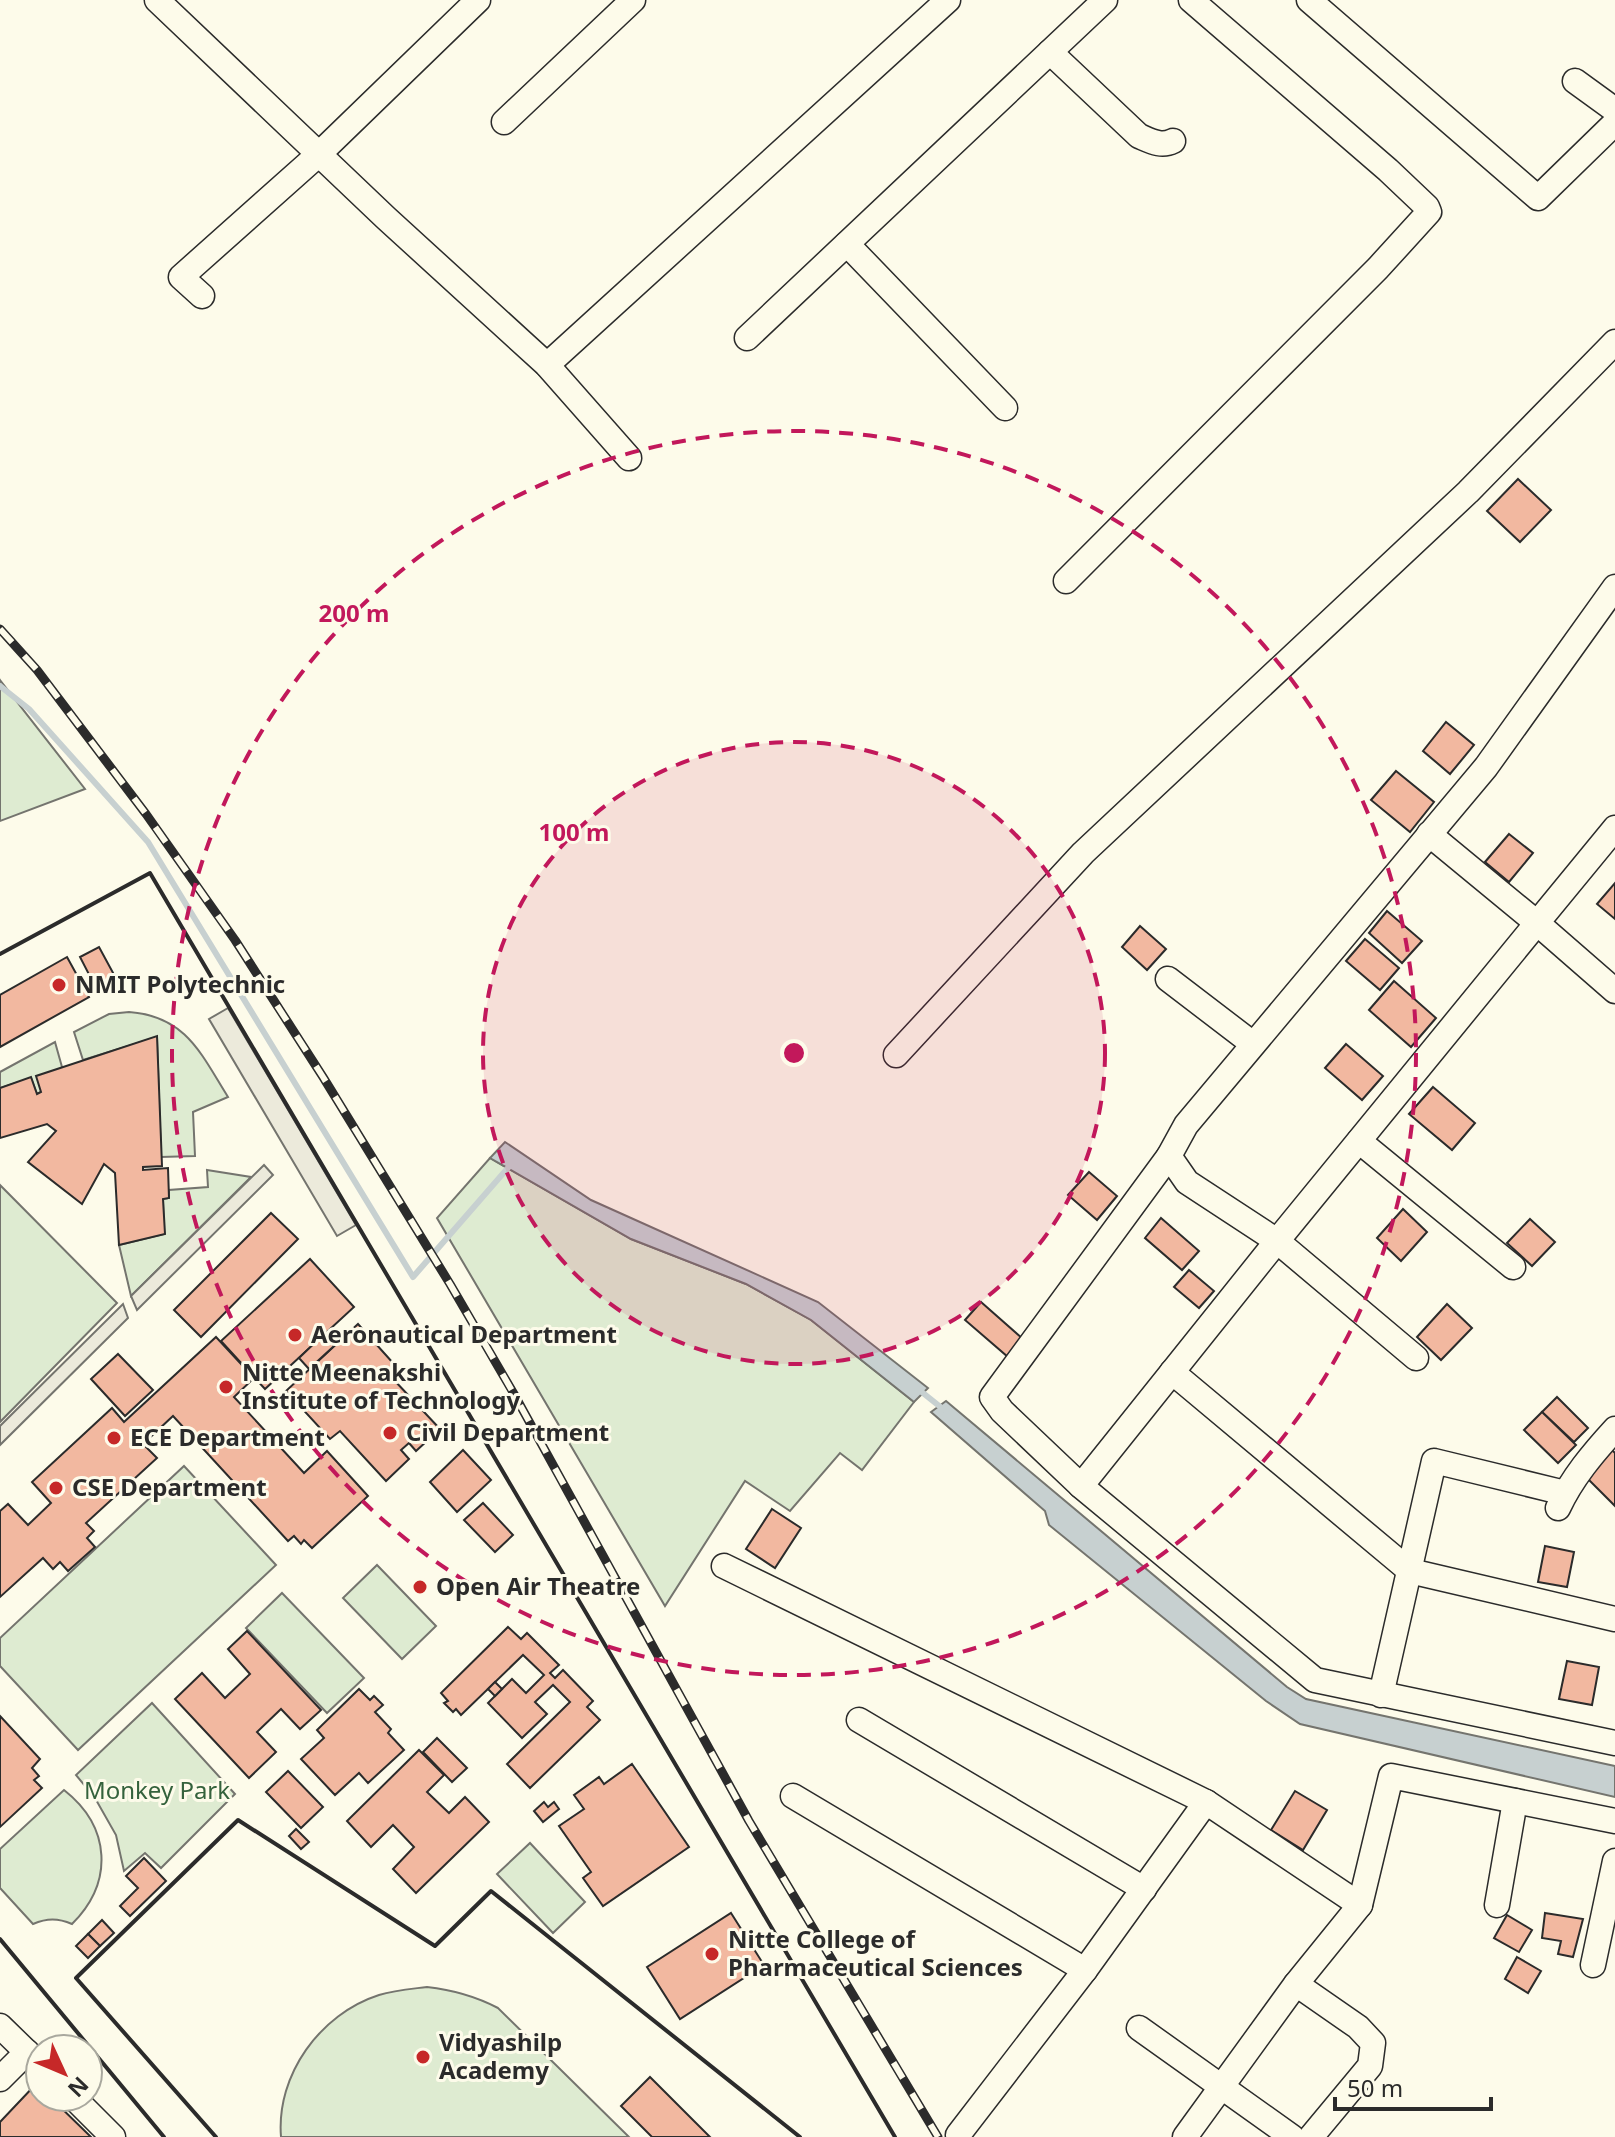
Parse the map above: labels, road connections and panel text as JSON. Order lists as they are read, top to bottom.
{
  "parks": ["Monkey Park"],
  "places": [
    "NMIT Polytechnic",
    "Aeronautical Department",
    "Nitte Meenakshi Institute of Technology",
    "Civil Department",
    "ECE Department",
    "CSE Department",
    "Open Air Theatre",
    "Nitte College of Pharmaceutical Sciences",
    "Vidyashilp Academy"
  ],
  "scale_bar": "50 m",
  "north": "bottom right",
  "rings": ["200 m", "100 m"]
}
